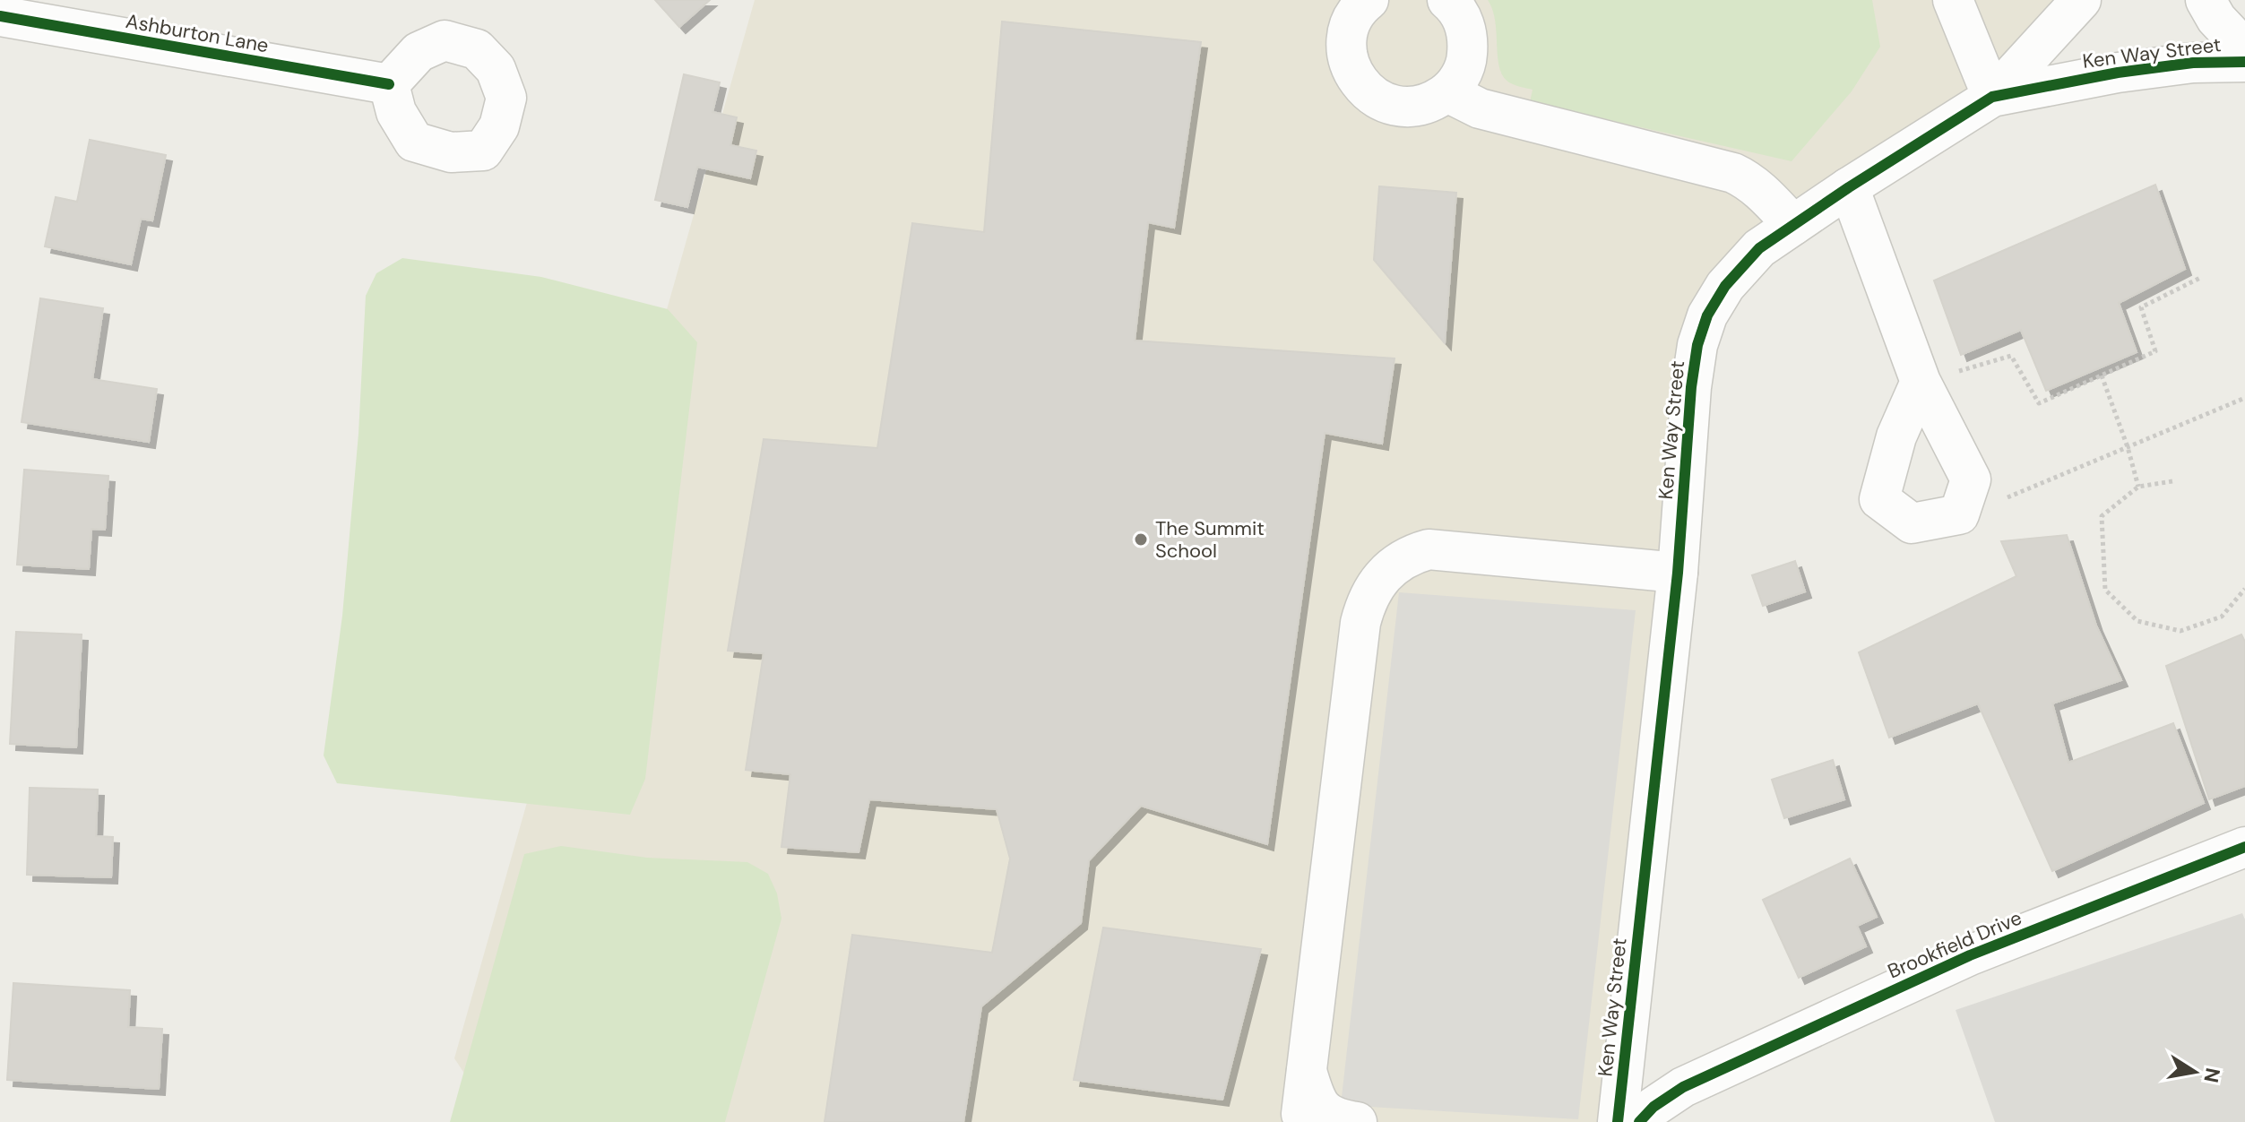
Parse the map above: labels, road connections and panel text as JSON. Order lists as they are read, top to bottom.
{
  "streets": {
    "street": ["Ashburton Lane", "Ken Way Street", "Brookfield Drive"]
  },
  "places": ["The Summit School"],
  "north": "right"
}
